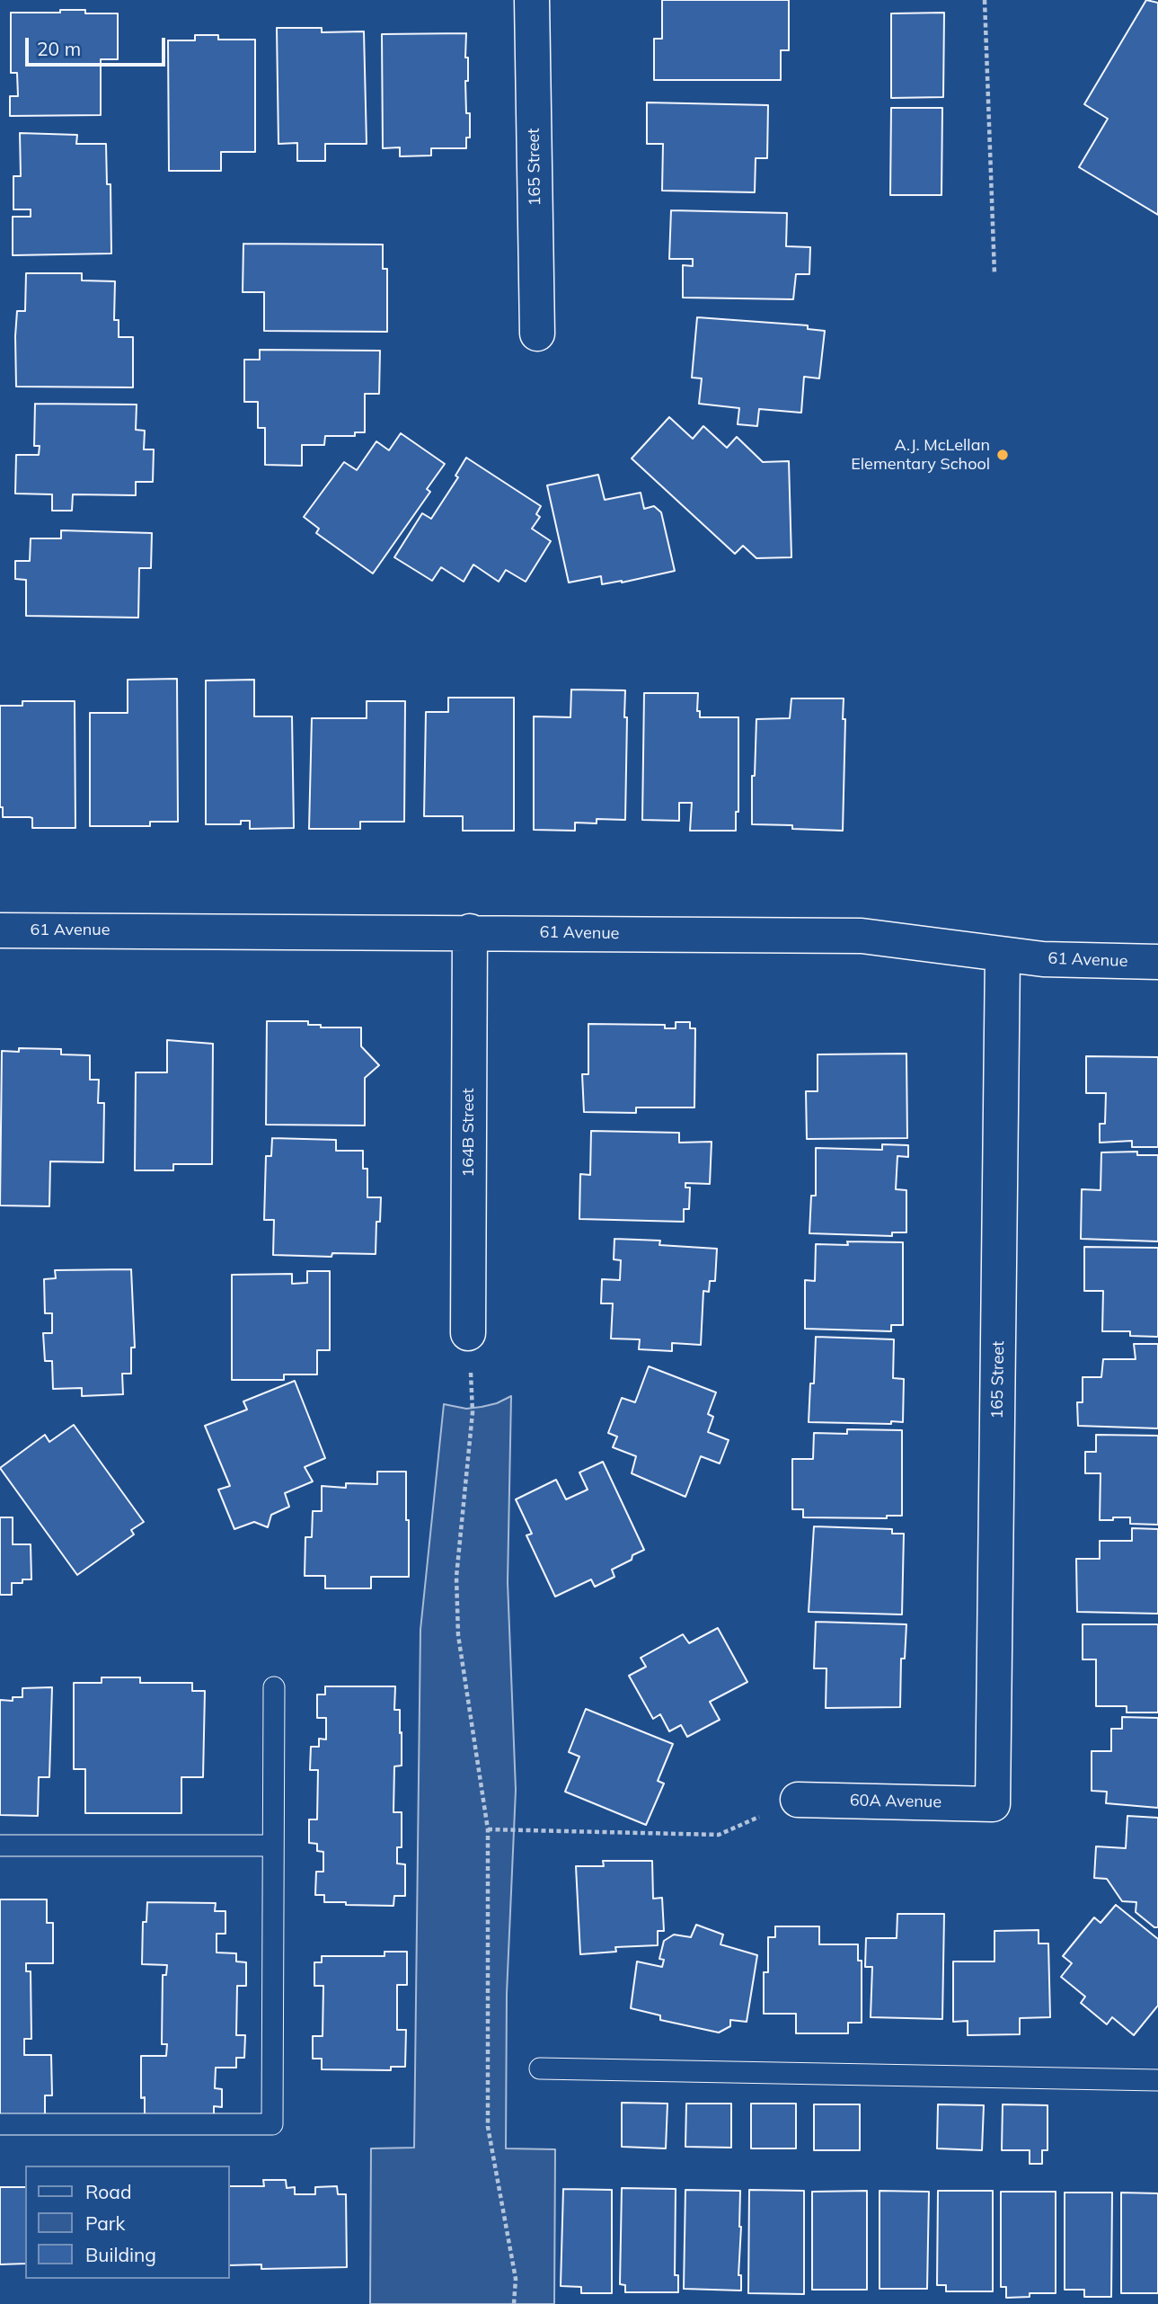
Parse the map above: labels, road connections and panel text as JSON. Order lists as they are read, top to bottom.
{
  "streets": {
    "street": [
      "165 Street",
      "61 Avenue",
      "164B Street",
      "60A Avenue"
    ]
  },
  "crossings": [
    ["165 Street", "61 Avenue"],
    ["165 Street", "60A Avenue"],
    ["61 Avenue", "164B Street"]
  ],
  "places": ["A.J. McLellan Elementary School"],
  "legend": ["Road", "Park", "Building"],
  "scale_bar": "20 m"
}
